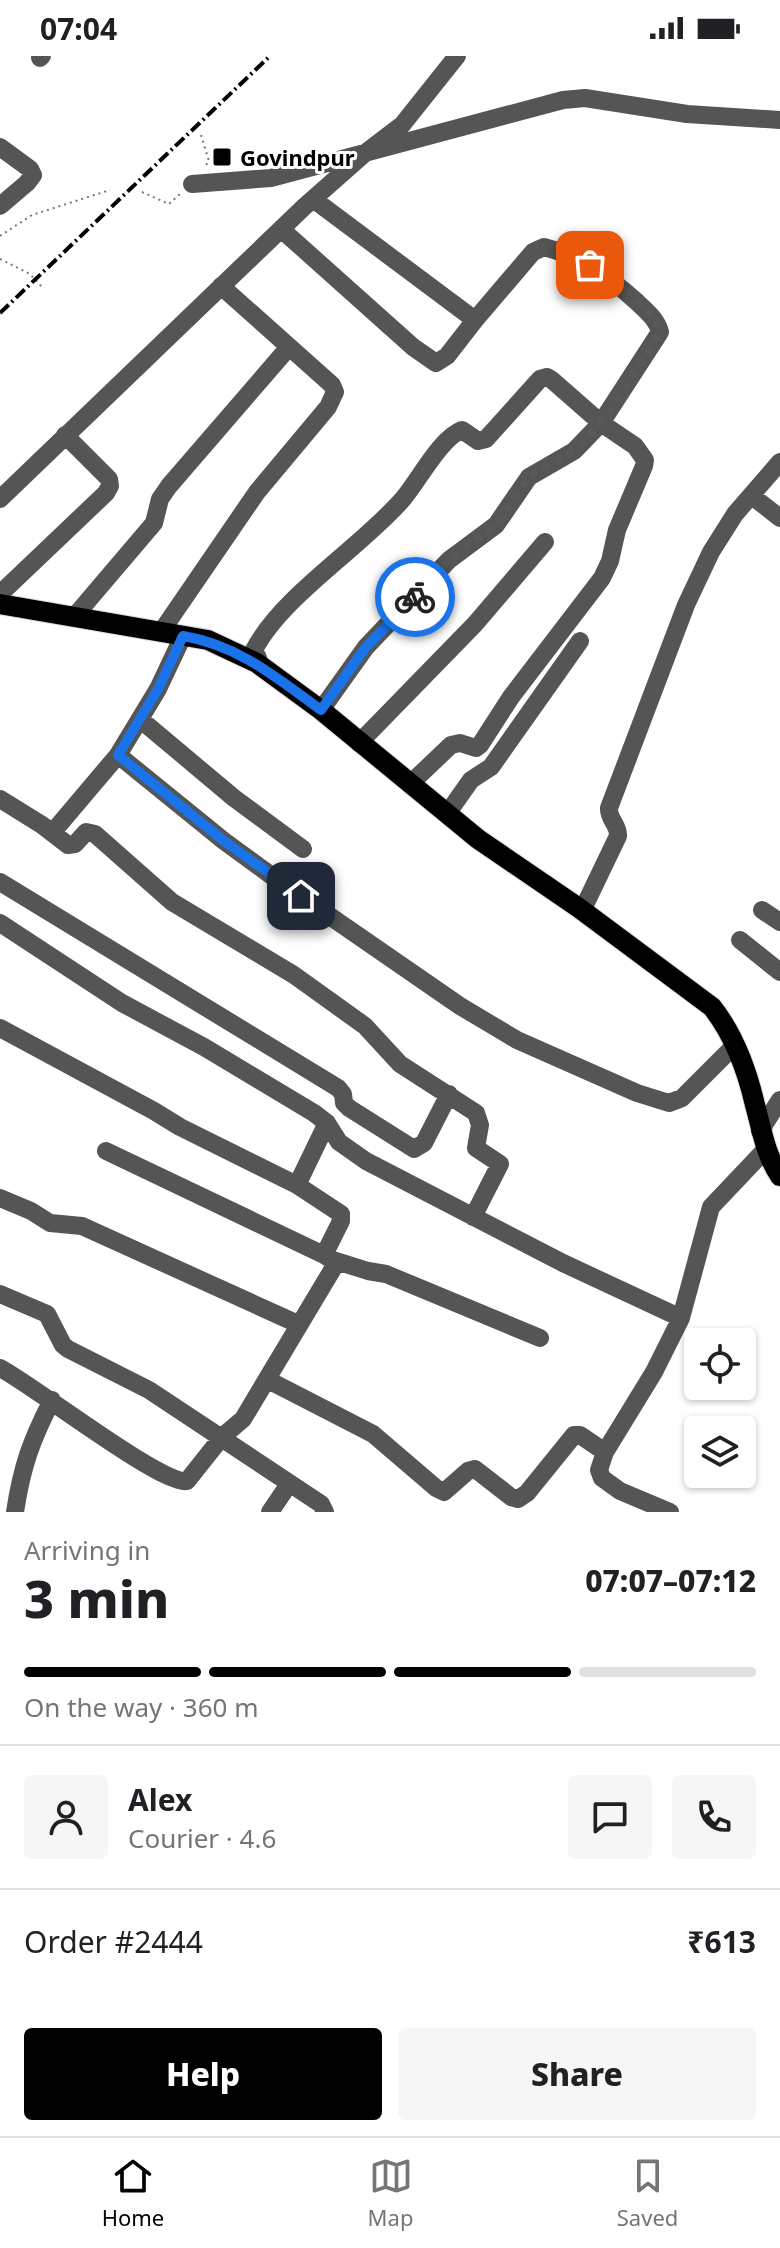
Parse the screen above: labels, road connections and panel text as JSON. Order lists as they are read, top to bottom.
{
  "places": {
    "transit": ["Govindpur"]
  },
  "page": {
    "status": "07:04",
    "heading": ["3 min", "Arriving in", "07:07–07:12"],
    "panel": [
      "Alex",
      "Courier · 4.6",
      "Order #2444",
      "₹613"
    ],
    "bar": "On the way · 360 m",
    "buttons": ["Help", "Share"],
    "tabs": ["Home", "Map", "Saved"]
  }
}
